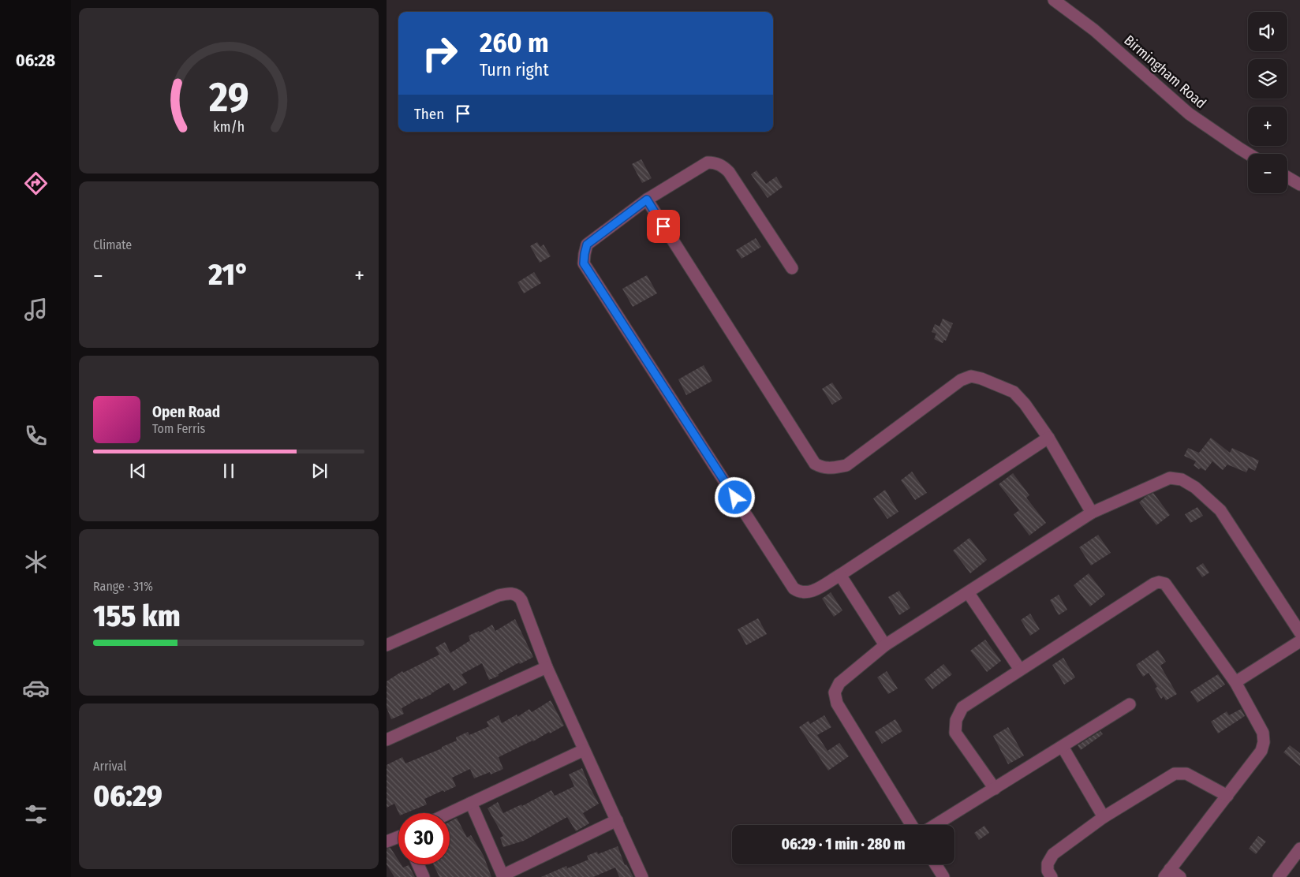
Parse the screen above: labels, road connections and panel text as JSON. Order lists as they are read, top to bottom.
{
  "streets": {
    "street": ["Birmingham Road"]
  },
  "page": {
    "tabs": "06:28",
    "map_buttons": ["+", "−"],
    "turn": ["260 m", "Turn right"],
    "then": "Then",
    "tile": [
      "Climate",
      ["Range · 31%", "155 km"],
      ["Arrival", "06:29"]
    ],
    "heat": ["−", "21°", "+"],
    "song": ["Open Road", "Tom Ferris"],
    "limit": "30",
    "trip": "06:29 · 1 min · 280 m",
    "gauge": ["29", "km/h"]
  }
}
